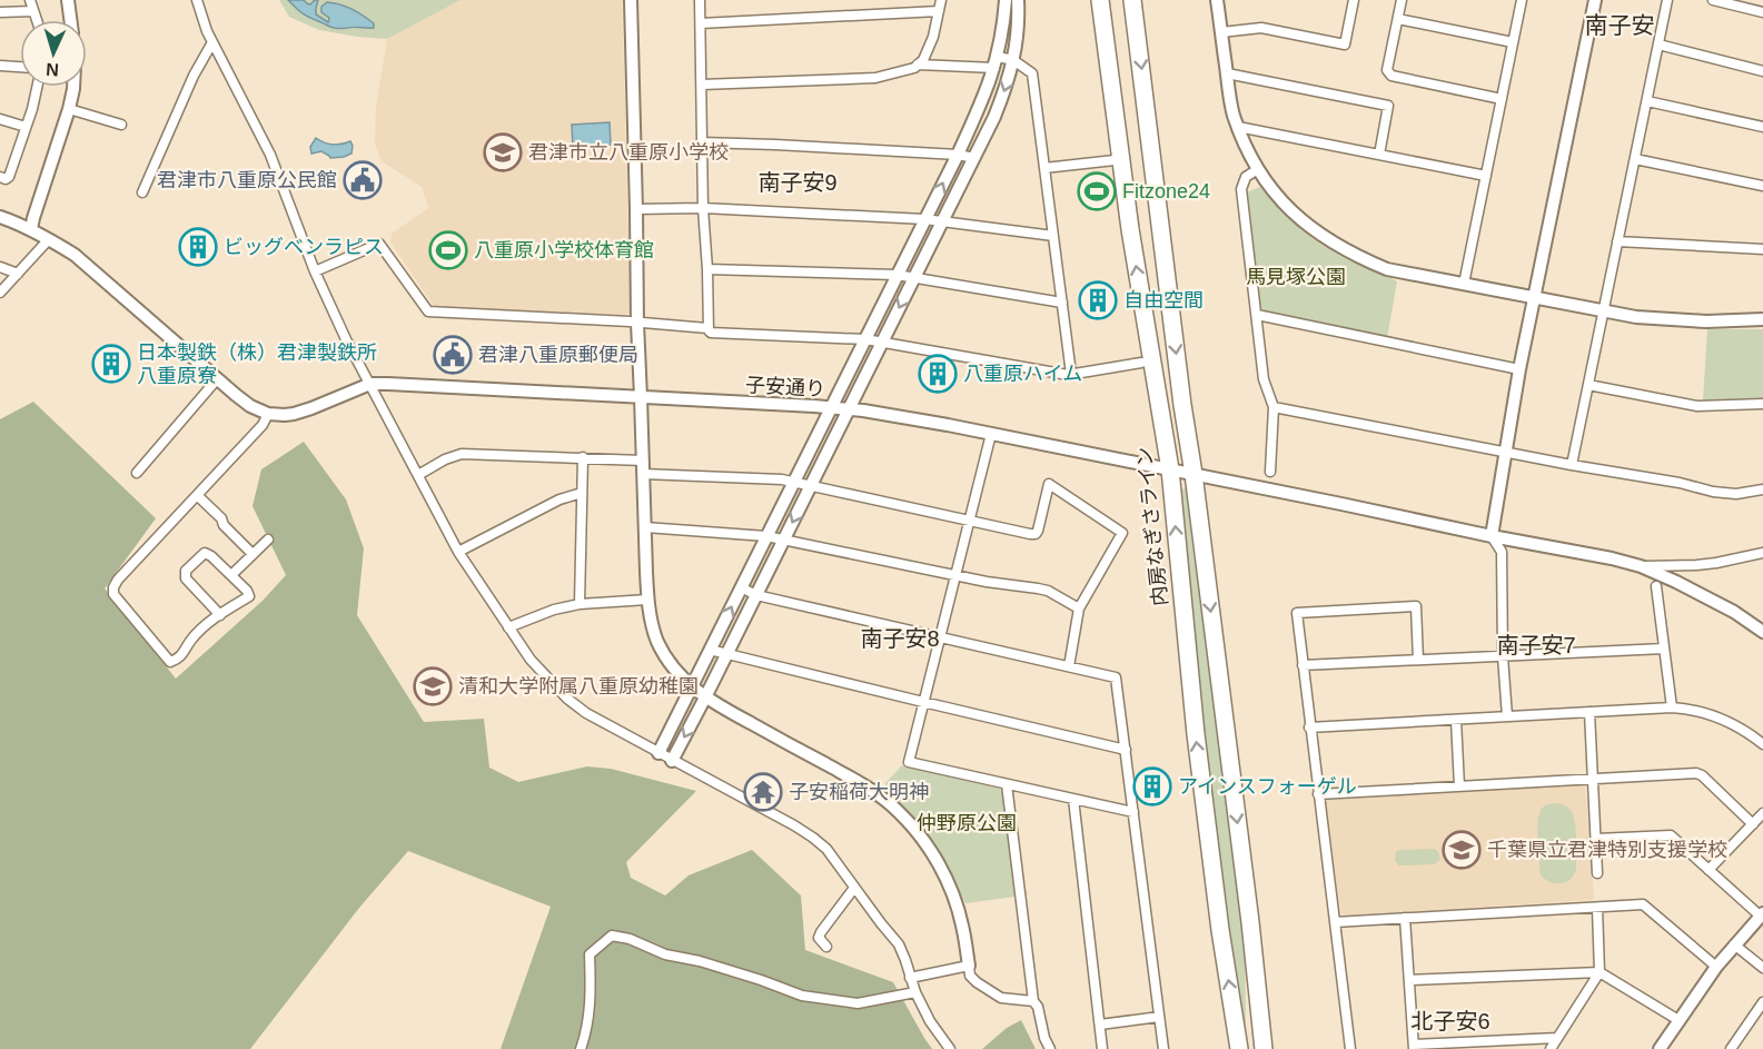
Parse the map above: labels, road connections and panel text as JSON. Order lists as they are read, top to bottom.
{
  "streets": {
    "highway": ["内房なぎさライン"],
    "street": ["子安通り"]
  },
  "crossings": [
    ["子安通り", "内房なぎさライン"]
  ],
  "districts": [
    "南子安",
    "南子安9",
    "南子安8",
    "南子安7",
    "北子安6"
  ],
  "parks": ["馬見塚公園", "仲野原公園"],
  "places": {
    "school or university": ["君津市立八重原小学校", "清和大学附属八重原幼稚園", "千葉県立君津特別支援学校"],
    "public building": ["君津市八重原公民館", "君津八重原郵便局"],
    "sports": ["Fitzone24", "八重原小学校体育館"],
    "building": [
      "ビッグベンラピス",
      "自由空間",
      "日本製鉄（株）君津製鉄所 八重原寮",
      "八重原ハイム",
      "アインスフォーゲル"
    ],
    "temple": ["子安稲荷大明神"]
  },
  "north": "bottom"
}
